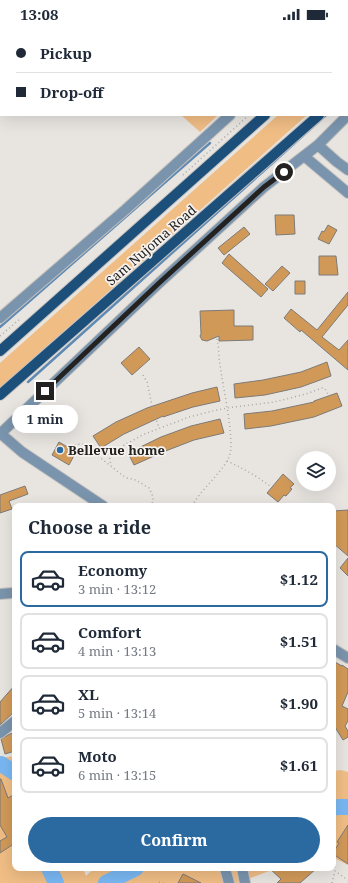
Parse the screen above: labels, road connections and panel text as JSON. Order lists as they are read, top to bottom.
{
  "streets": {
    "main road": ["Sam Nujoma Road"]
  },
  "places": ["Bellevue home"],
  "page": {
    "status": "13:08",
    "banner": ["Pickup", "Drop-off"],
    "bubble": "1 min",
    "heading": "Choose a ride",
    "list": [
      {
        "name": "Economy",
        "note": "3 min · 13:12",
        "value": "$1.12"
      },
      {
        "name": "Comfort",
        "note": "4 min · 13:13",
        "value": "$1.51"
      },
      {
        "name": "XL",
        "note": "5 min · 13:14",
        "value": "$1.90"
      },
      {
        "name": "Moto",
        "note": "6 min · 13:15",
        "value": "$1.61"
      }
    ],
    "buttons": "Confirm"
  }
}
